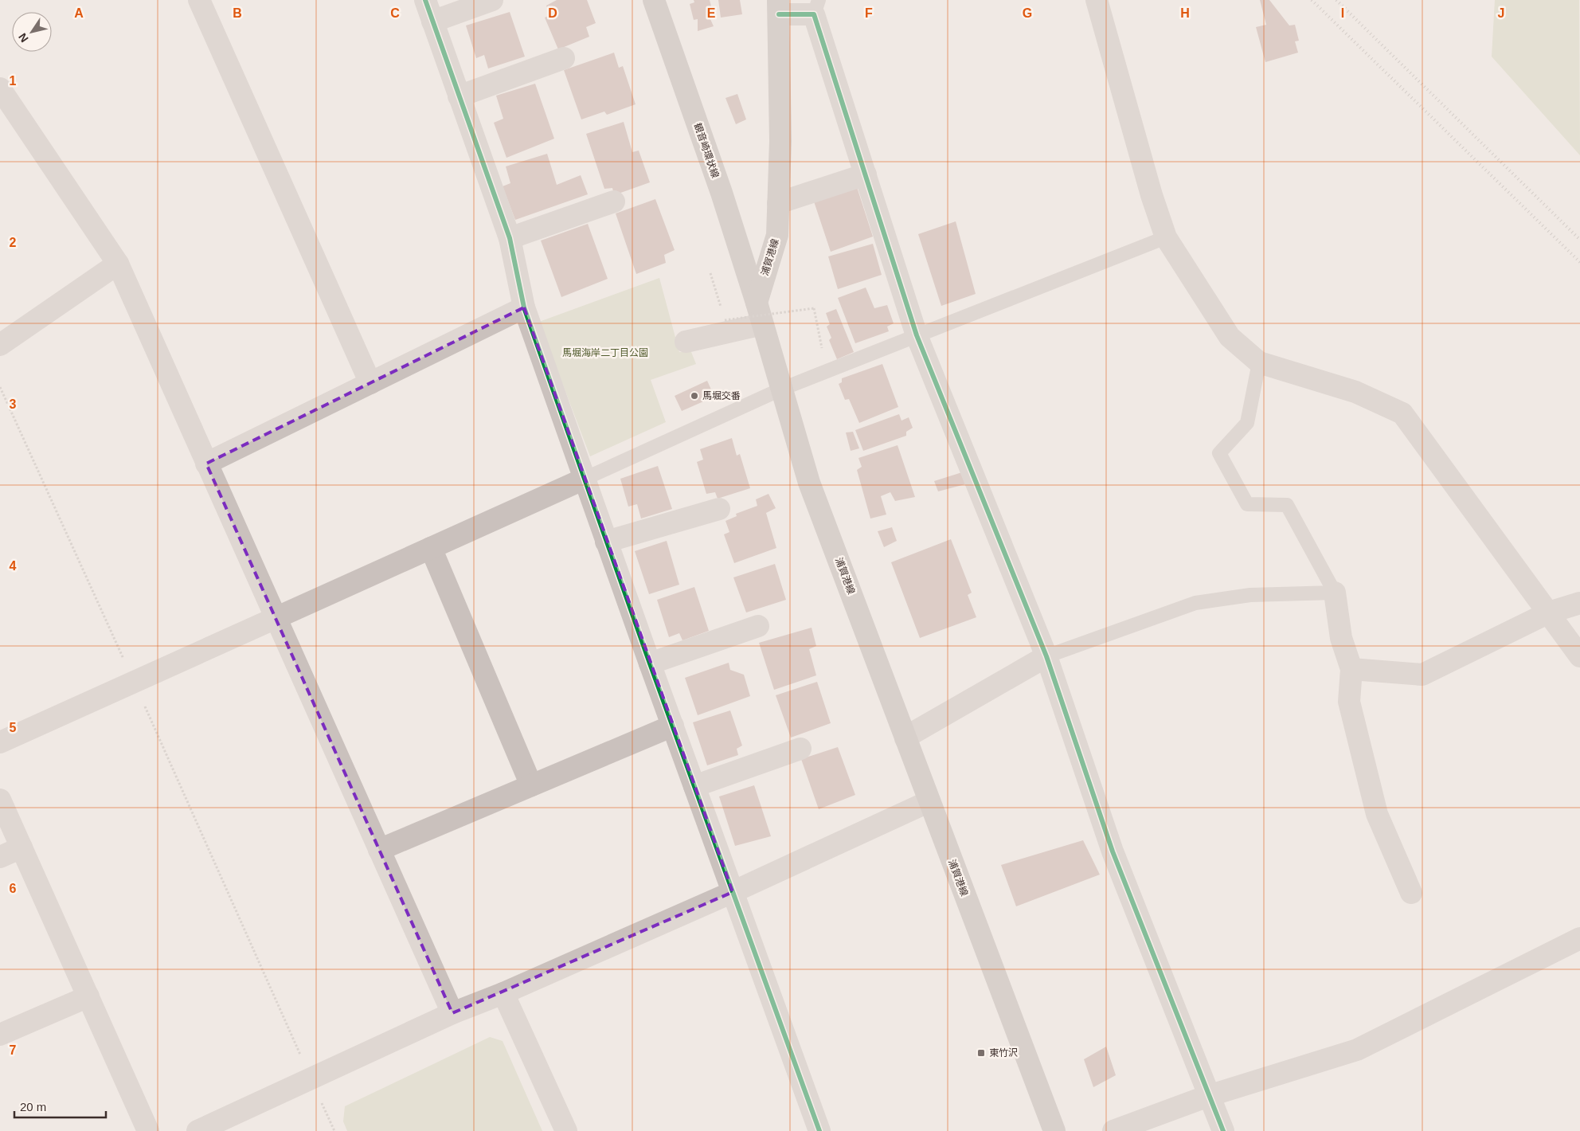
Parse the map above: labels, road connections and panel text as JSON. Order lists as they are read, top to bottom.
{
  "streets": {
    "main road": ["観音崎環状線", "浦賀港線"]
  },
  "crossings": [
    ["観音崎環状線", "浦賀港線"]
  ],
  "parks": ["馬堀海岸二丁目公園"],
  "places": {
    "other": ["馬堀交番"],
    "transit": ["東竹沢"]
  },
  "scale_bar": "20 m",
  "north": "bottom left",
  "grid": {
    "columns": [
      "A",
      "B",
      "C",
      "D",
      "E",
      "F",
      "G",
      "H",
      "I",
      "J"
    ],
    "rows": [
      "1",
      "2",
      "3",
      "4",
      "5",
      "6",
      "7"
    ]
  }
}
